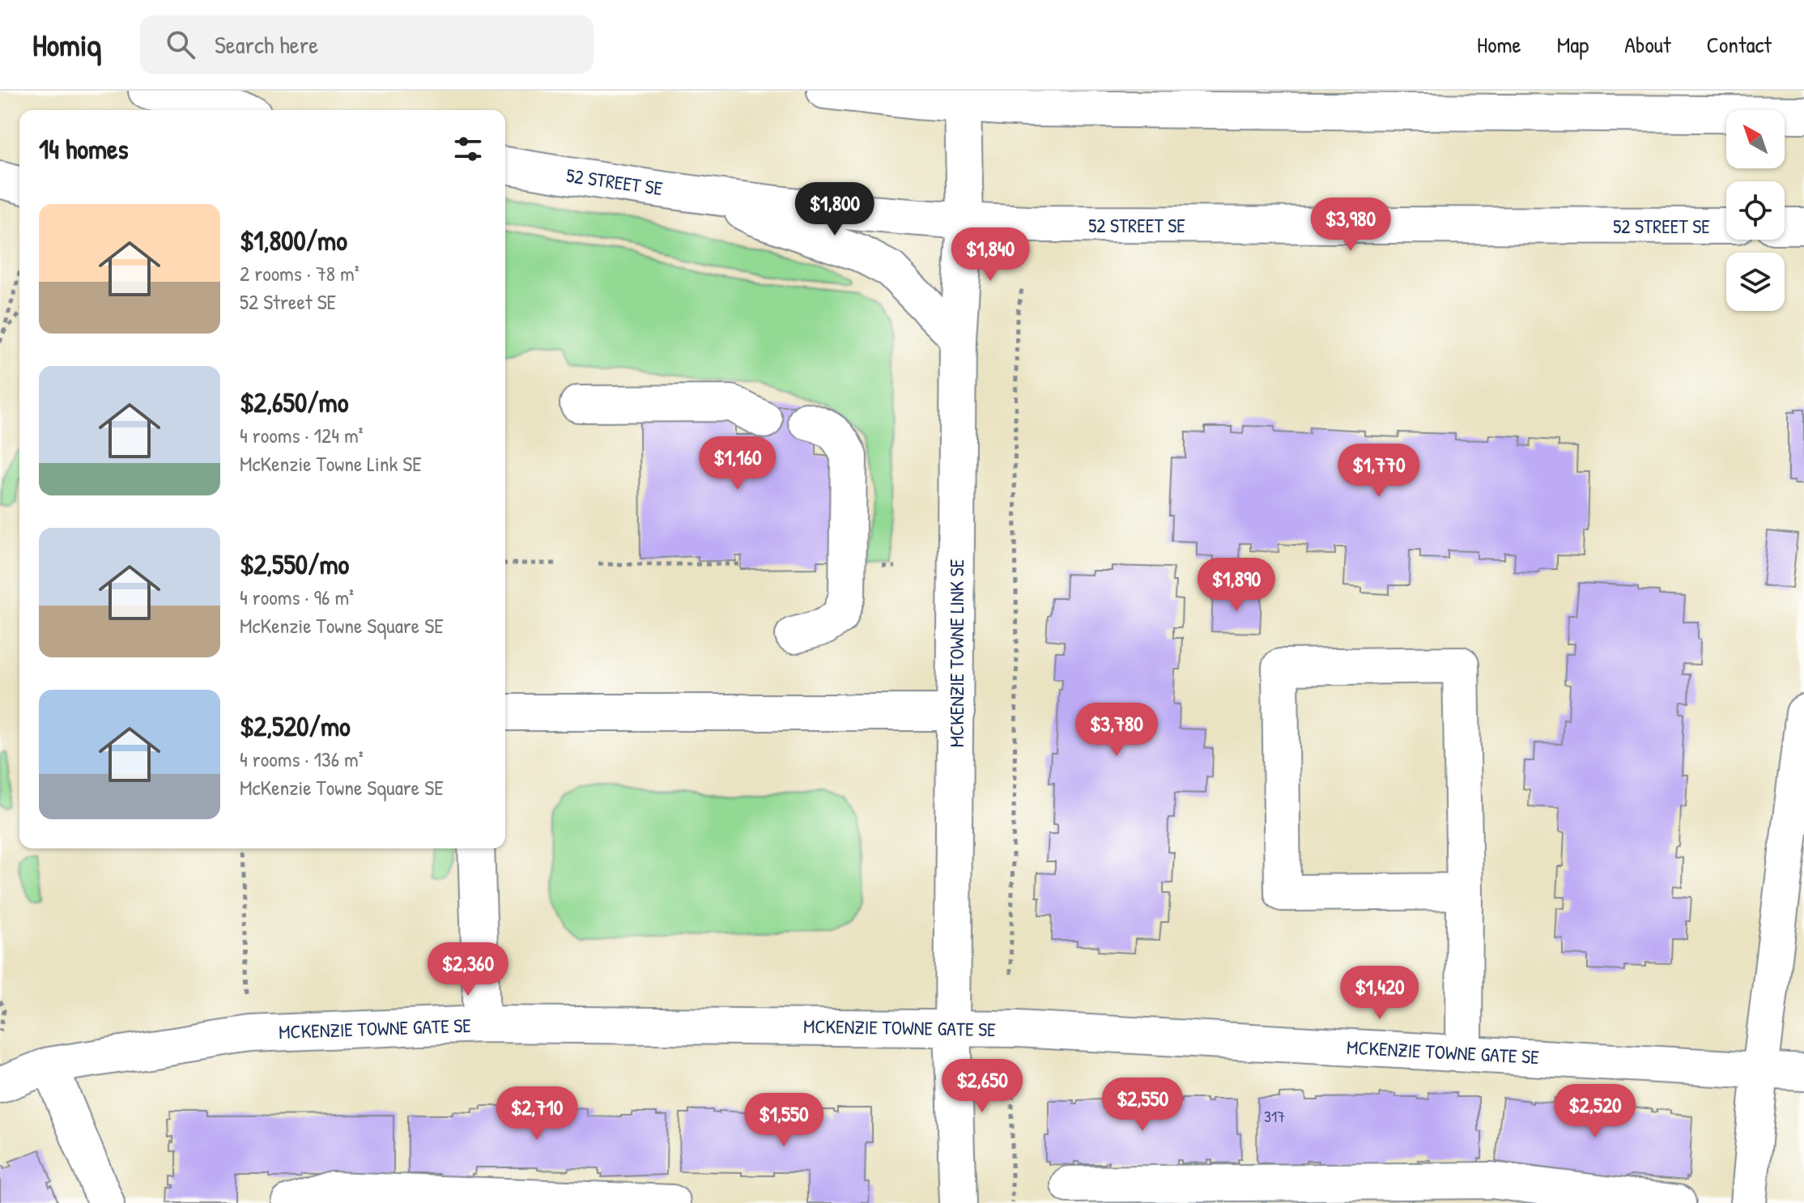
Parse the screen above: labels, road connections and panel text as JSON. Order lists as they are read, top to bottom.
{
  "streets": {
    "street": ["52 STREET SE", "MCKENZIE TOWNE LINK SE", "MCKENZIE TOWNE GATE SE"]
  },
  "crossings": [
    ["52 STREET SE", "MCKENZIE TOWNE LINK SE"],
    ["MCKENZIE TOWNE LINK SE", "MCKENZIE TOWNE GATE SE"]
  ],
  "house_numbers": ["317"],
  "north": "top left",
  "page": {
    "header": "Homiq",
    "search": "Search here",
    "nav": [
      "Home",
      "Map",
      "About",
      "Contact"
    ],
    "heading": "14 homes",
    "price": [
      "$1,800",
      "$3,980",
      "$1,840",
      "$1,160",
      "$1,770",
      "$1,890",
      "$3,780",
      "$2,360",
      "$1,420",
      "$2,650",
      "$2,550",
      "$2,520",
      "$2,710",
      "$1,550"
    ],
    "list": [
      {
        "name": "$1,800/mo",
        "note": "2 rooms · 78 m² · 52 Street SE"
      },
      {
        "name": "$2,650/mo",
        "note": "4 rooms · 124 m² · McKenzie Towne Link SE"
      },
      {
        "name": "$2,550/mo",
        "note": "4 rooms · 96 m² · McKenzie Towne Square SE"
      },
      {
        "name": "$2,520/mo",
        "note": "4 rooms · 136 m² · McKenzie Towne Square SE"
      }
    ]
  }
}
